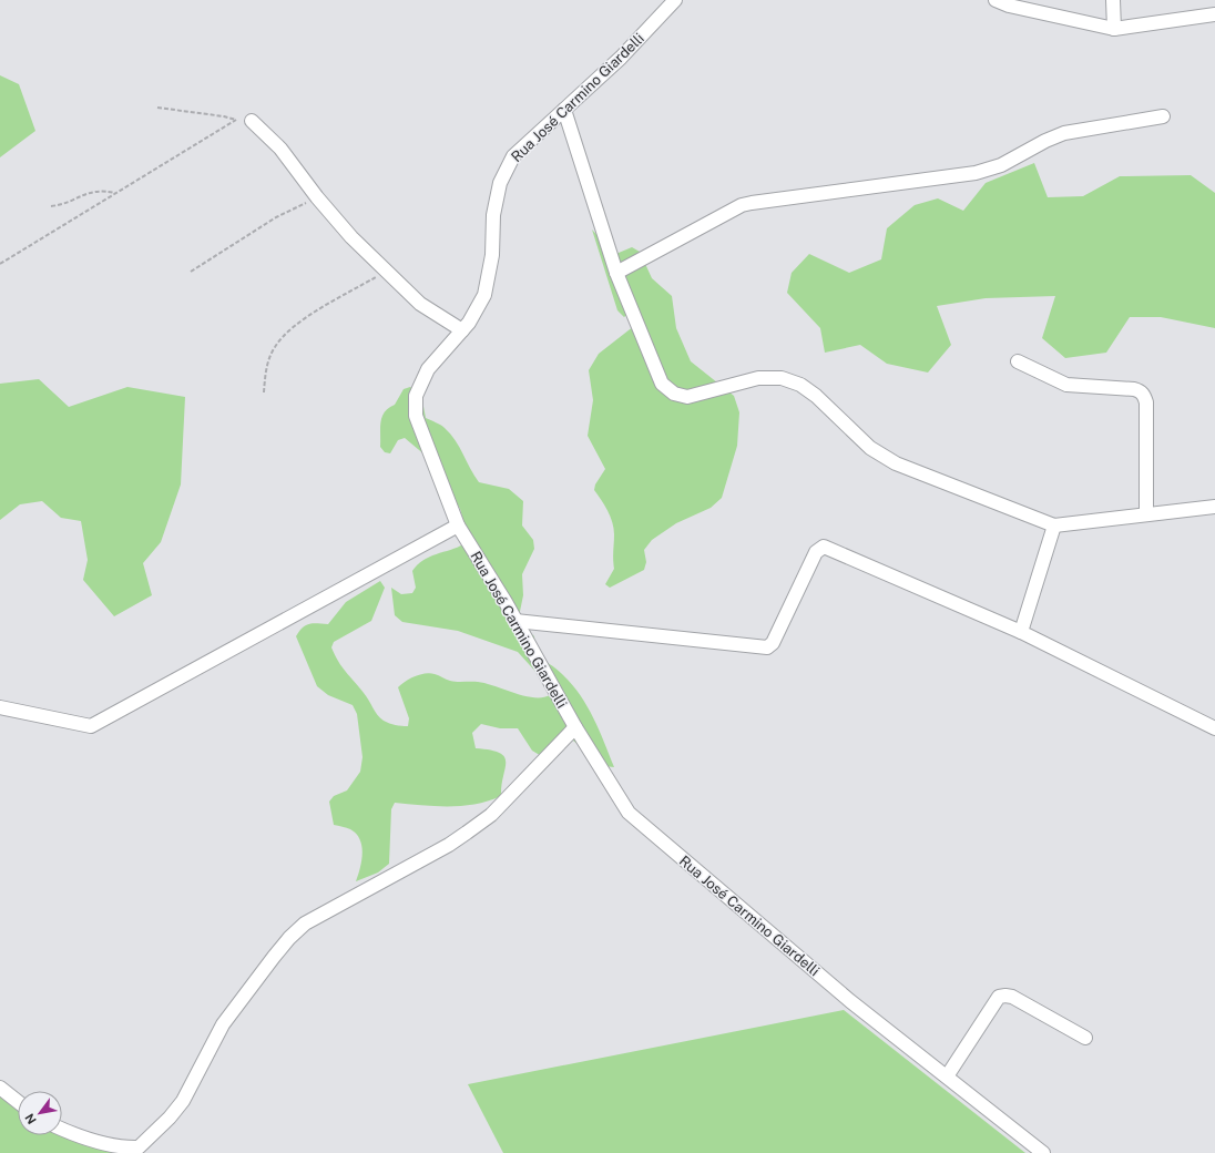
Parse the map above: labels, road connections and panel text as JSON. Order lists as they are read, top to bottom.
{
  "streets": {
    "street": ["Rua José Carmino Giardelli"]
  },
  "north": "bottom left"
}
